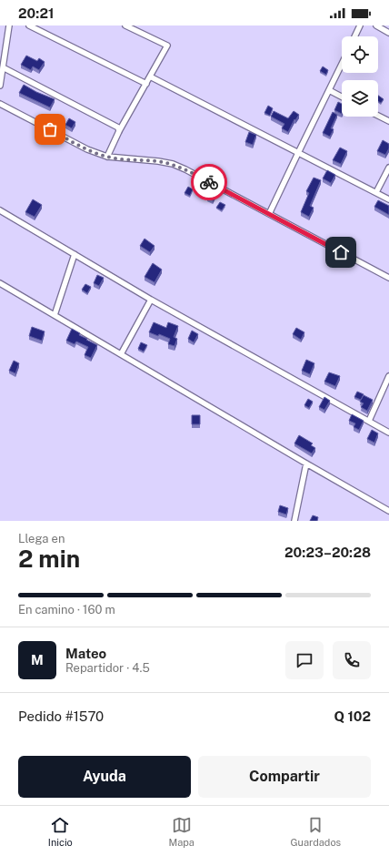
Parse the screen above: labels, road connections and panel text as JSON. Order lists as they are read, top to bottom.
{
  "page": {
    "status": "20:21",
    "heading": ["2 min", "Llega en", "20:23–20:28"],
    "panel": [
      "Mateo",
      "Repartidor · 4.5",
      "Pedido #1570",
      "Q 102"
    ],
    "bar": "En camino · 160 m",
    "round": "M",
    "buttons": ["Ayuda", "Compartir"],
    "tabs": ["Inicio", "Mapa", "Guardados"]
  }
}
